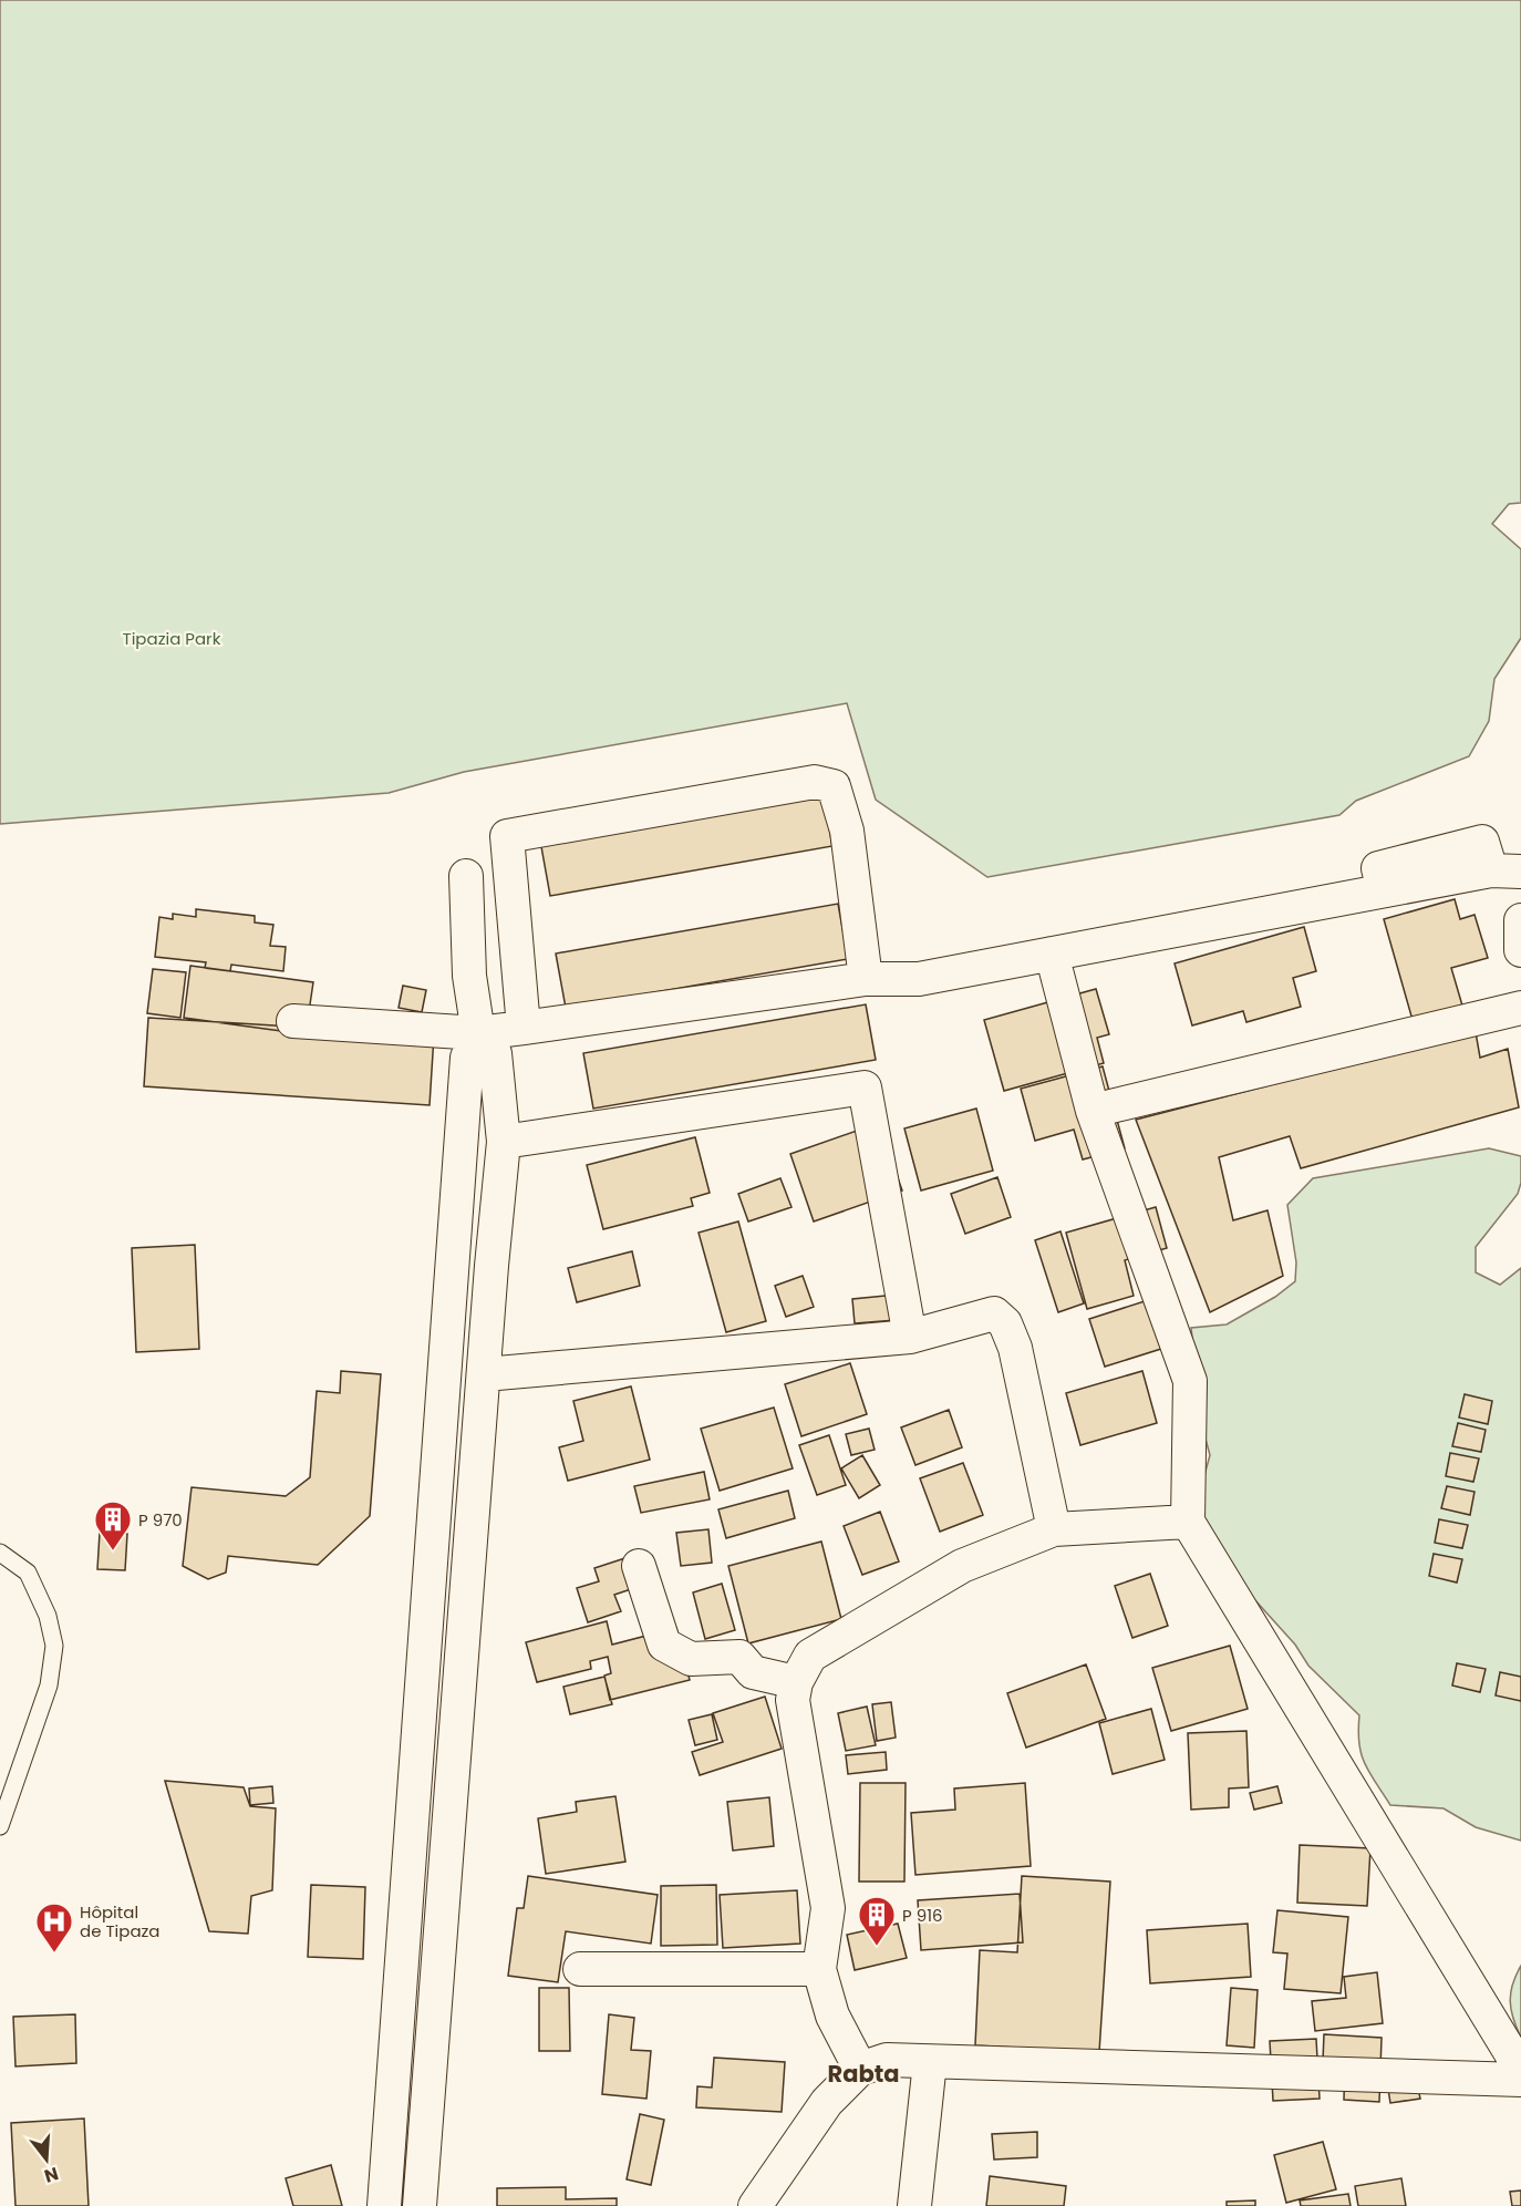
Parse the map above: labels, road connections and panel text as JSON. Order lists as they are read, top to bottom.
{
  "districts": ["Rabta"],
  "parks": ["Tipazia Park"],
  "places": {
    "building": ["P 970", "P 916"],
    "hospital": ["Hôpital de Tipaza"]
  },
  "north": "bottom"
}
